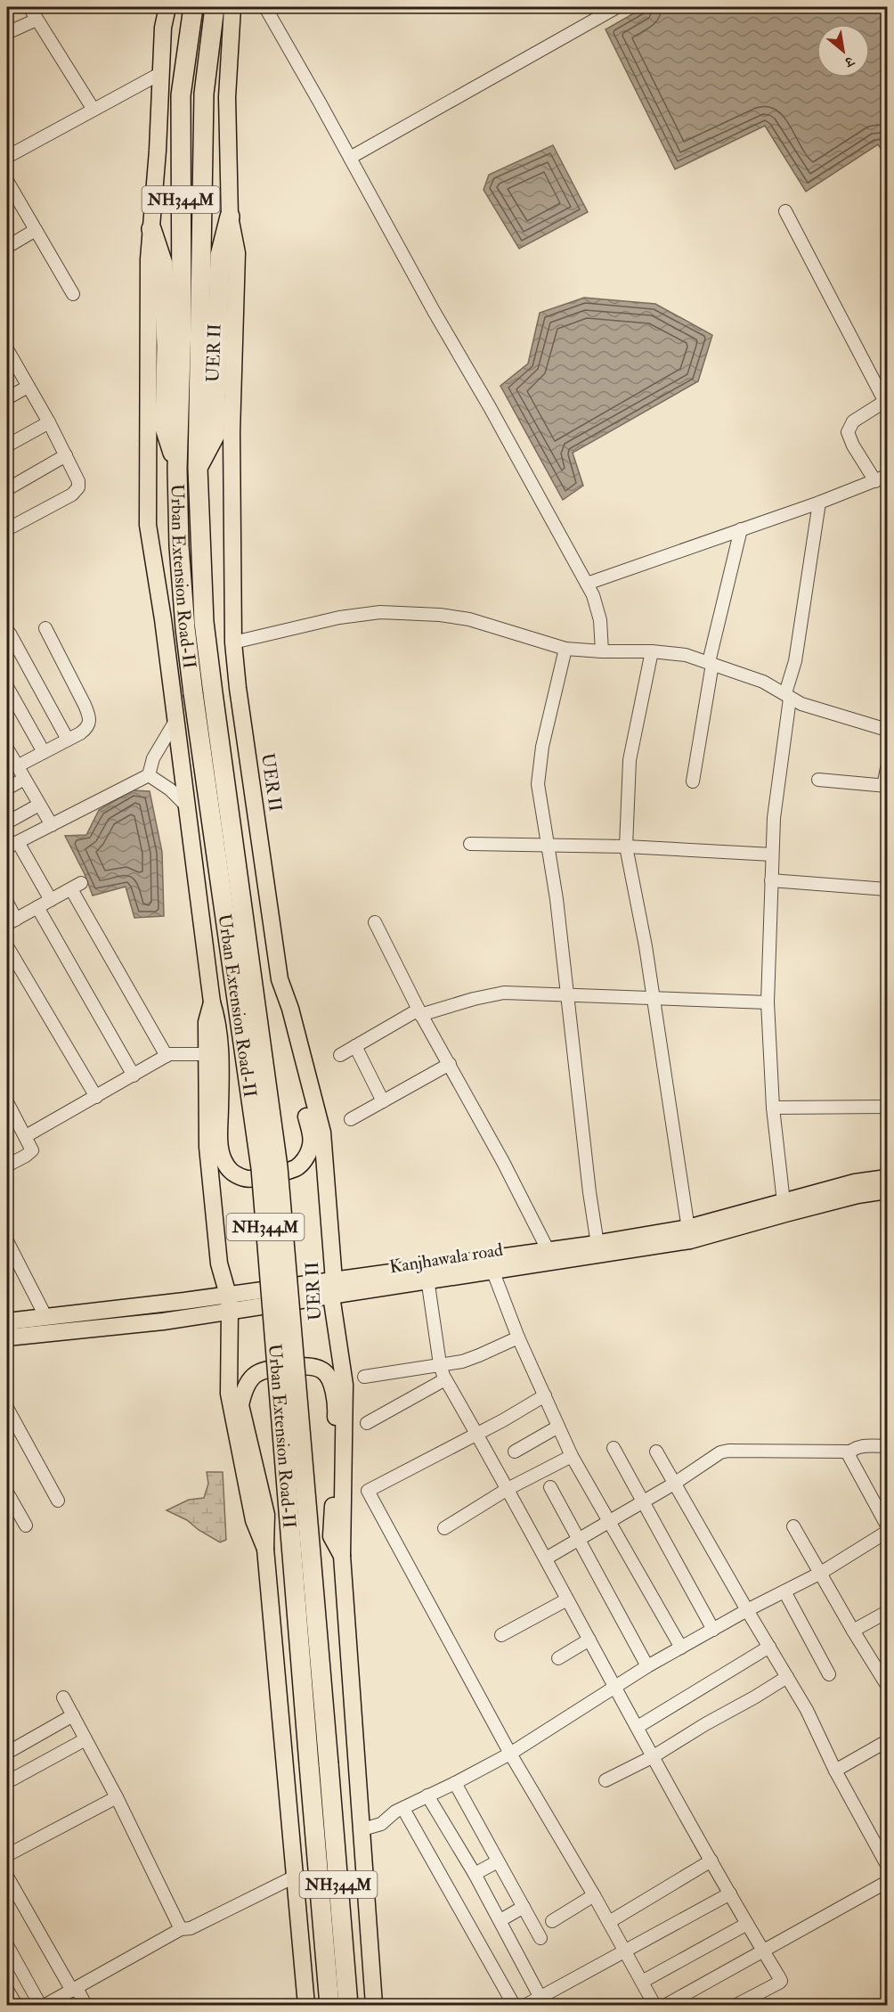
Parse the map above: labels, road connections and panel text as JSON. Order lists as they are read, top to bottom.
{
  "streets": {
    "highway": ["NH344M", "Urban Extension Road-II"],
    "main road": ["UER II", "Kanjhawala road"]
  },
  "crossings": [
    ["UER II", "Kanjhawala road"]
  ],
  "north": "bottom right"
}
